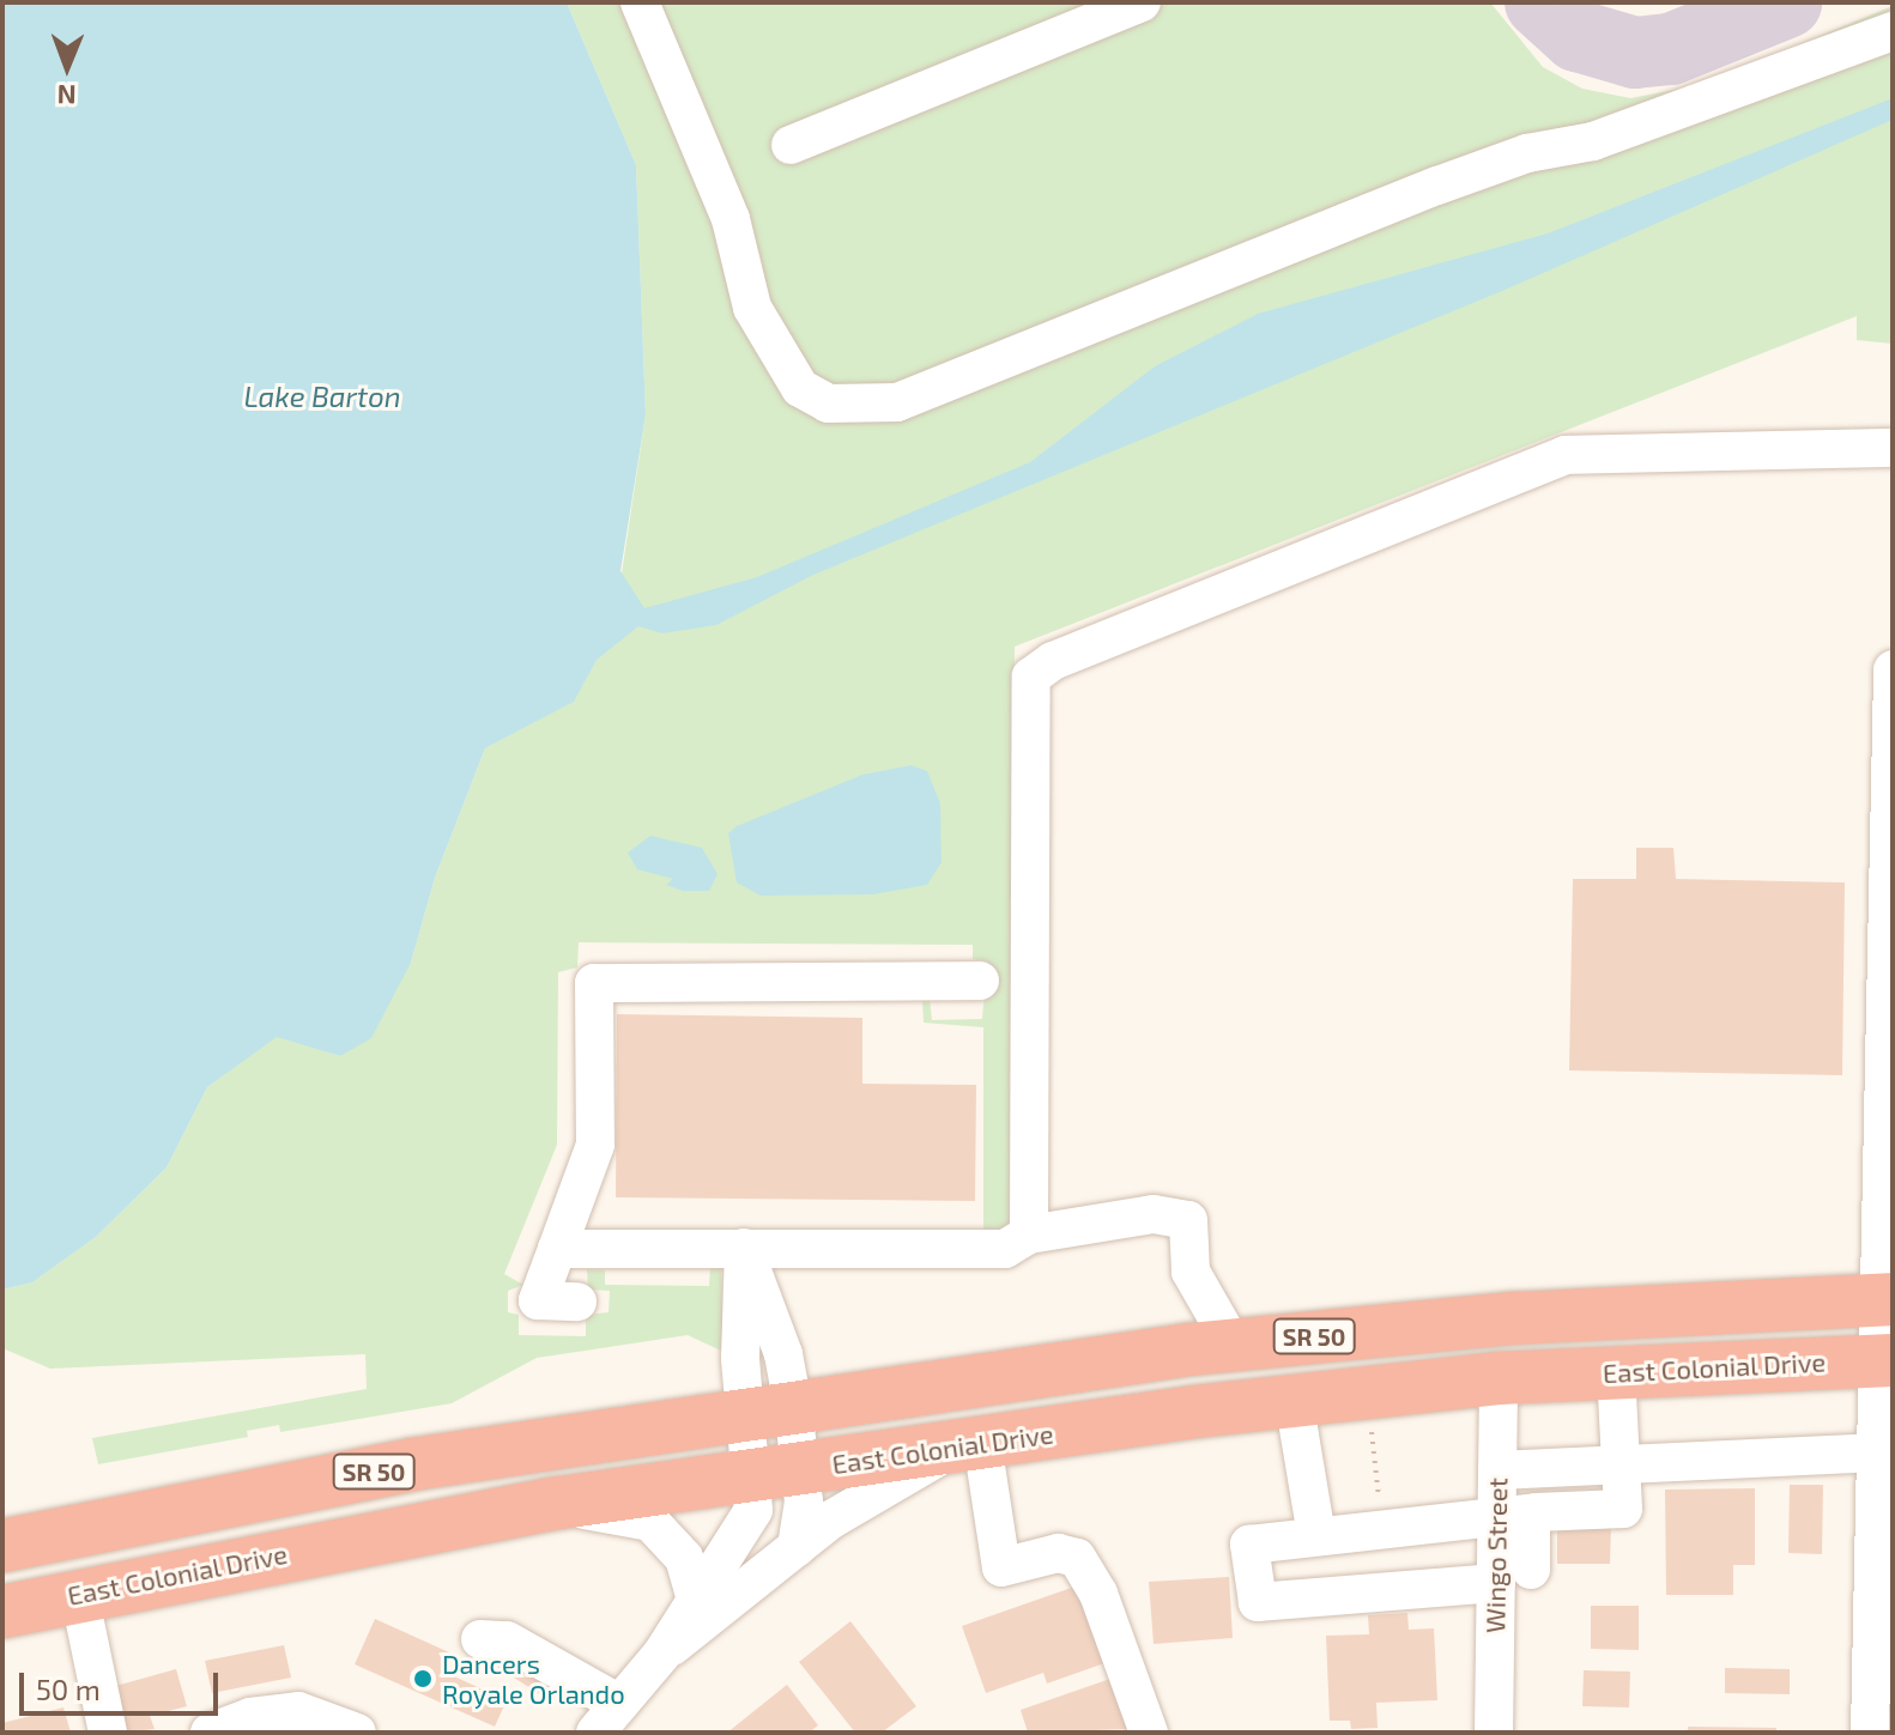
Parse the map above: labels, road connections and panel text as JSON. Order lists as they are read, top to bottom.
{
  "streets": {
    "highway": ["SR 50", "East Colonial Drive"],
    "street": ["Wingo Street"]
  },
  "crossings": [
    ["East Colonial Drive", "Wingo Street"]
  ],
  "water": ["Lake Barton"],
  "places": ["Dancers Royale Orlando"],
  "scale_bar": "50 m",
  "north": "bottom"
}
